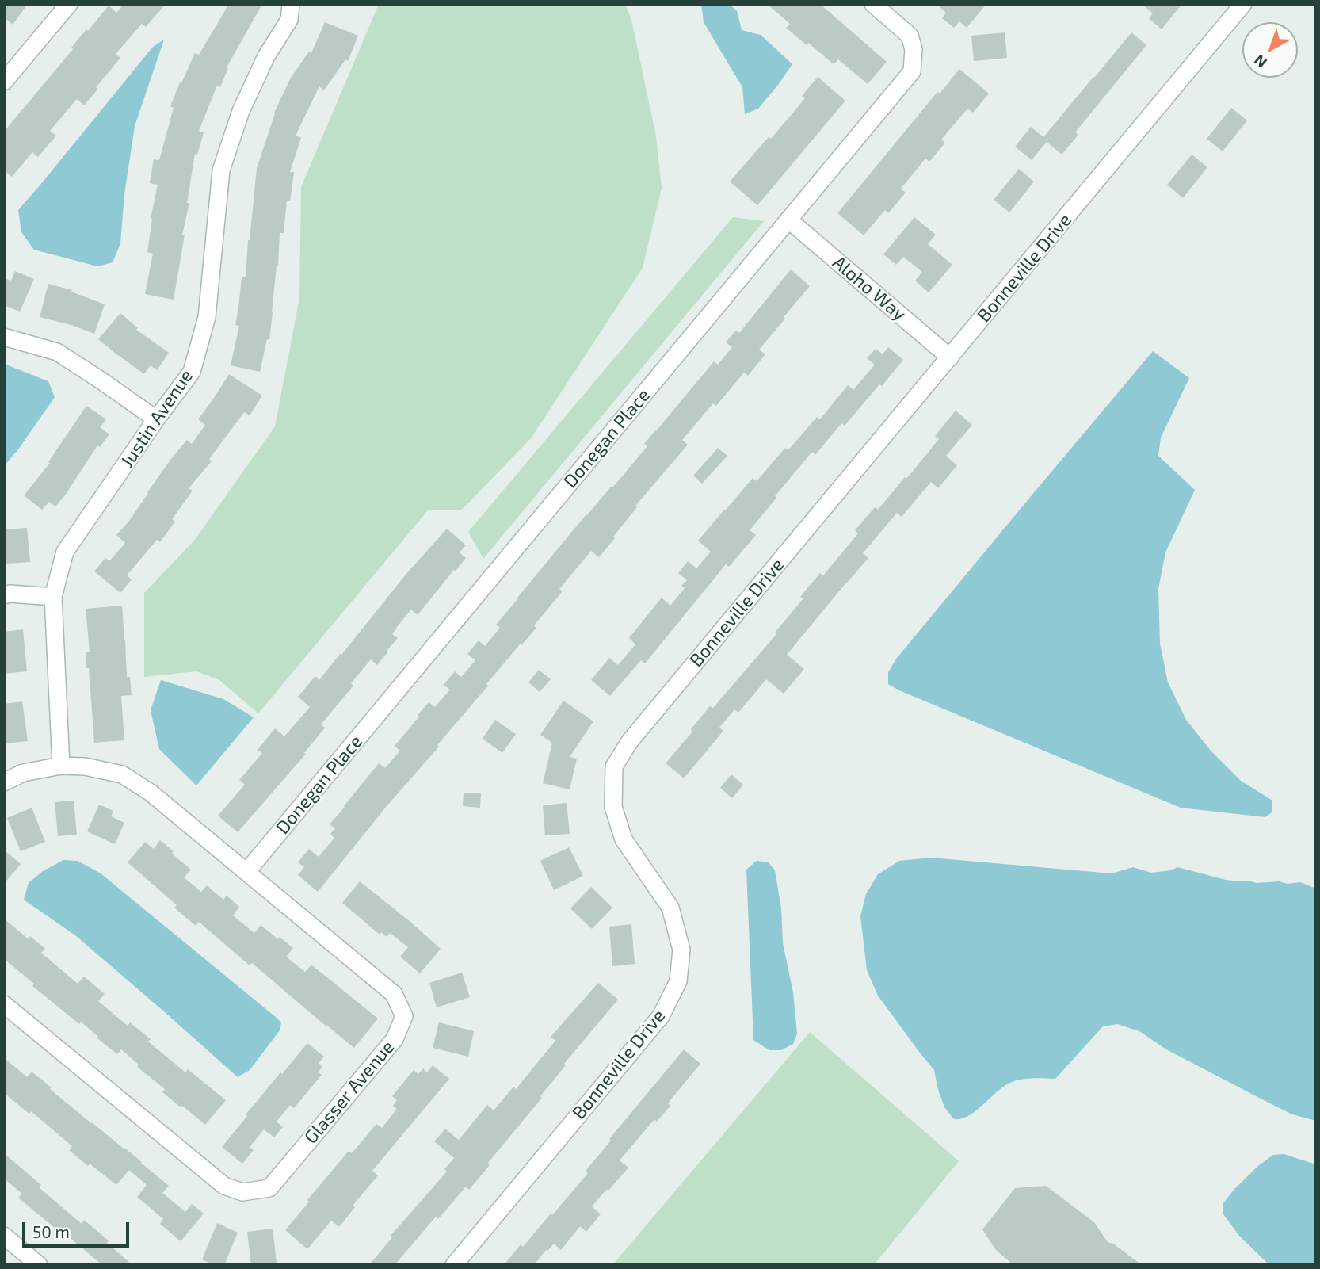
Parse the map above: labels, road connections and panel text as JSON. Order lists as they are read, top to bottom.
{
  "streets": {
    "street": [
      "Bonneville Drive",
      "Aloho Way",
      "Justin Avenue",
      "Donegan Place",
      "Glasser Avenue"
    ]
  },
  "crossings": [
    ["Bonneville Drive", "Aloho Way"],
    ["Aloho Way", "Donegan Place"],
    ["Justin Avenue", "Glasser Avenue"],
    ["Donegan Place", "Glasser Avenue"]
  ],
  "scale_bar": "50 m",
  "north": "bottom left"
}
